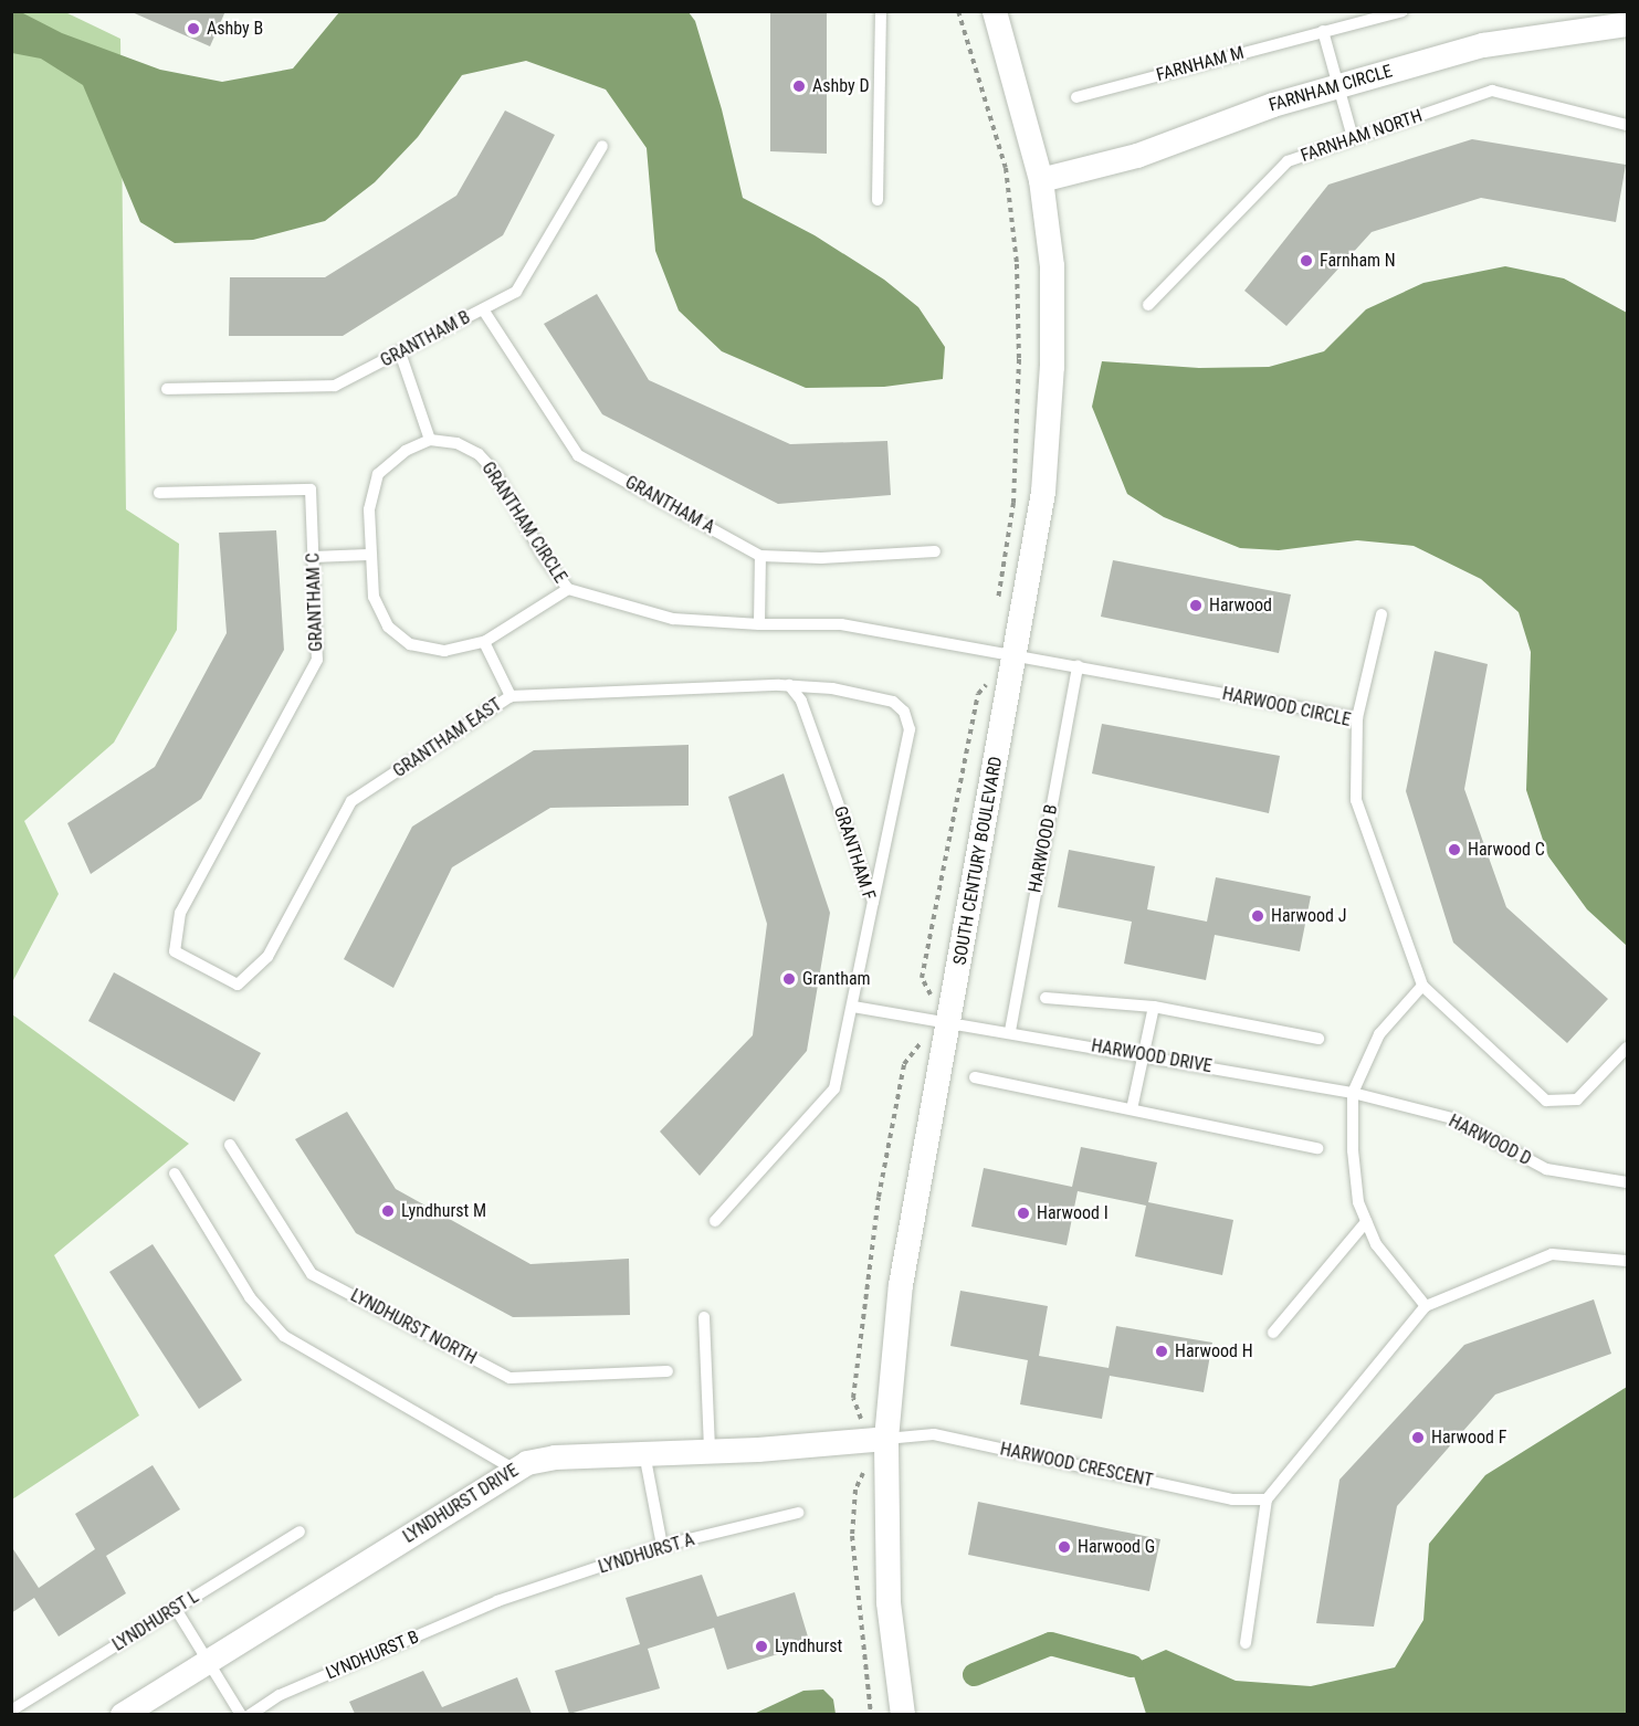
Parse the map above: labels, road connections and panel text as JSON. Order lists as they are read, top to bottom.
{
  "streets": {
    "street": ["FARNHAM CIRCLE", "SOUTH CENTURY BOULEVARD", "LYNDHURST DRIVE"],
    "lane": [
      "FARNHAM M",
      "FARNHAM NORTH",
      "GRANTHAM B",
      "GRANTHAM A",
      "GRANTHAM CIRCLE",
      "GRANTHAM C",
      "HARWOOD CIRCLE",
      "GRANTHAM EAST",
      "HARWOOD B",
      "GRANTHAM F",
      "HARWOOD DRIVE",
      "HARWOOD D",
      "LYNDHURST NORTH",
      "HARWOOD CRESCENT",
      "LYNDHURST A",
      "LYNDHURST L",
      "LYNDHURST B"
    ]
  },
  "crossings": [
    ["FARNHAM CIRCLE", "SOUTH CENTURY BOULEVARD"],
    ["GRANTHAM B", "GRANTHAM A"],
    ["GRANTHAM CIRCLE", "HARWOOD CIRCLE"],
    ["GRANTHAM CIRCLE", "SOUTH CENTURY BOULEVARD"],
    ["GRANTHAM C", "GRANTHAM EAST"],
    ["HARWOOD CIRCLE", "HARWOOD B"],
    ["HARWOOD CIRCLE", "SOUTH CENTURY BOULEVARD"],
    ["GRANTHAM EAST", "GRANTHAM F"],
    ["HARWOOD B", "HARWOOD DRIVE"],
    ["GRANTHAM F", "HARWOOD DRIVE"],
    ["SOUTH CENTURY BOULEVARD", "HARWOOD DRIVE"],
    ["SOUTH CENTURY BOULEVARD", "HARWOOD CRESCENT"],
    ["SOUTH CENTURY BOULEVARD", "LYNDHURST DRIVE"],
    ["HARWOOD DRIVE", "HARWOOD D"],
    ["HARWOOD CRESCENT", "LYNDHURST DRIVE"],
    ["LYNDHURST A", "LYNDHURST B"]
  ],
  "places": [
    "Ashby B",
    "Ashby D",
    "Farnham N",
    "Harwood",
    "Harwood C",
    "Harwood J",
    "Grantham",
    "Lyndhurst M",
    "Harwood I",
    "Harwood H",
    "Harwood F",
    "Harwood G",
    "Lyndhurst"
  ]
}
